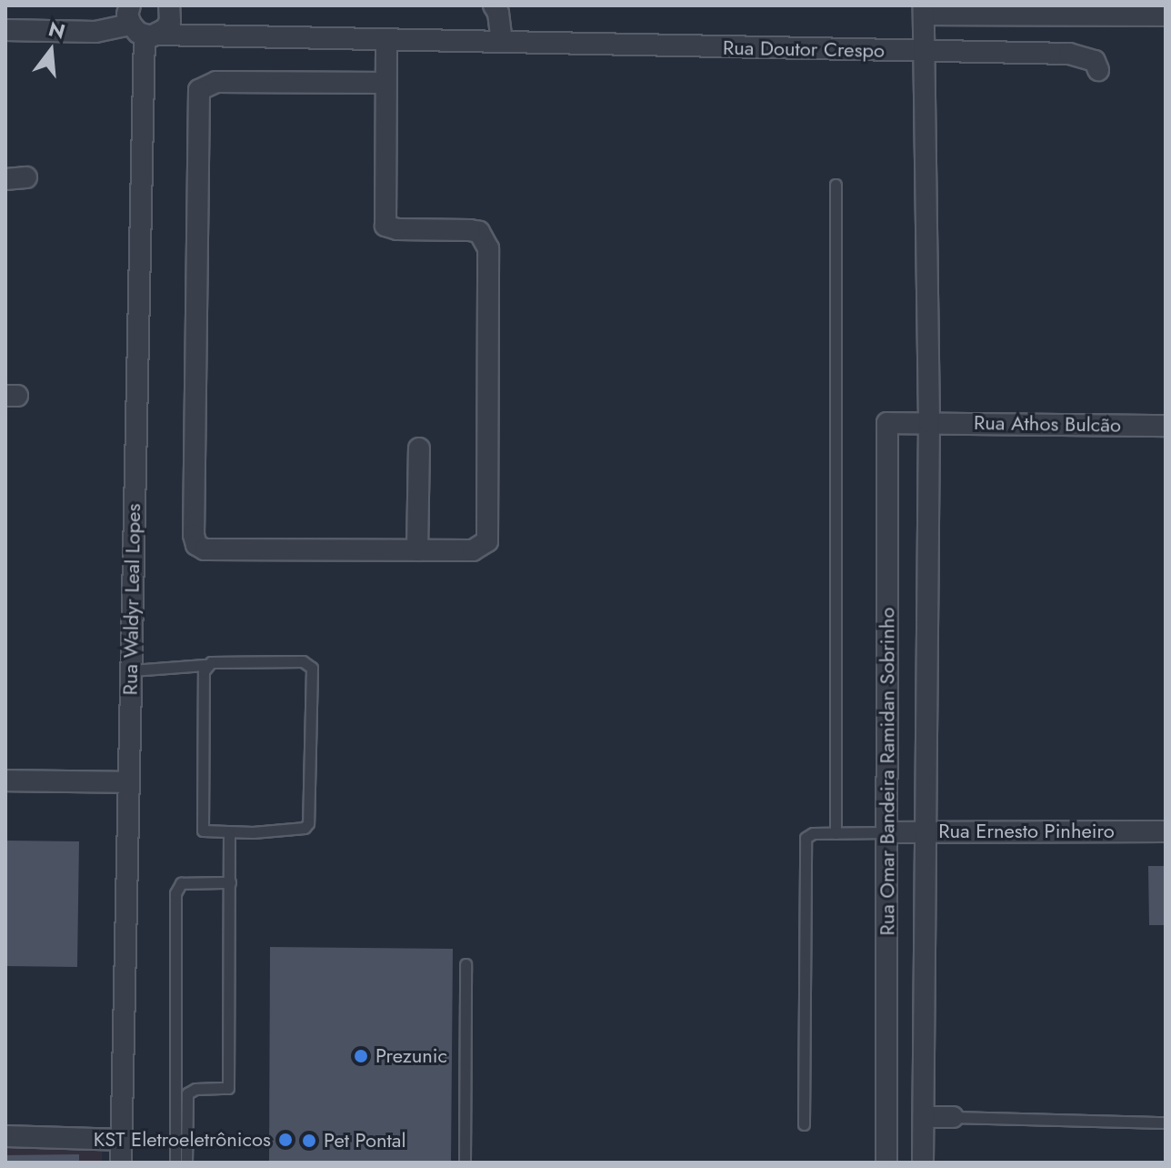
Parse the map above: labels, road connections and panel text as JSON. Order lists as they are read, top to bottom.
{
  "streets": {
    "street": [
      "Rua Doutor Crespo",
      "Rua Athos Bulcão",
      "Rua Waldyr Leal Lopes",
      "Rua Omar Bandeira Ramidan Sobrinho",
      "Rua Ernesto Pinheiro"
    ]
  },
  "crossings": [
    ["Rua Doutor Crespo", "Rua Waldyr Leal Lopes"],
    ["Rua Doutor Crespo", "Rua Omar Bandeira Ramidan Sobrinho"],
    ["Rua Athos Bulcão", "Rua Omar Bandeira Ramidan Sobrinho"],
    ["Rua Omar Bandeira Ramidan Sobrinho", "Rua Ernesto Pinheiro"]
  ],
  "places": ["Prezunic", "KST Eletroeletrônicos", "Pet Pontal"],
  "north": "top"
}
